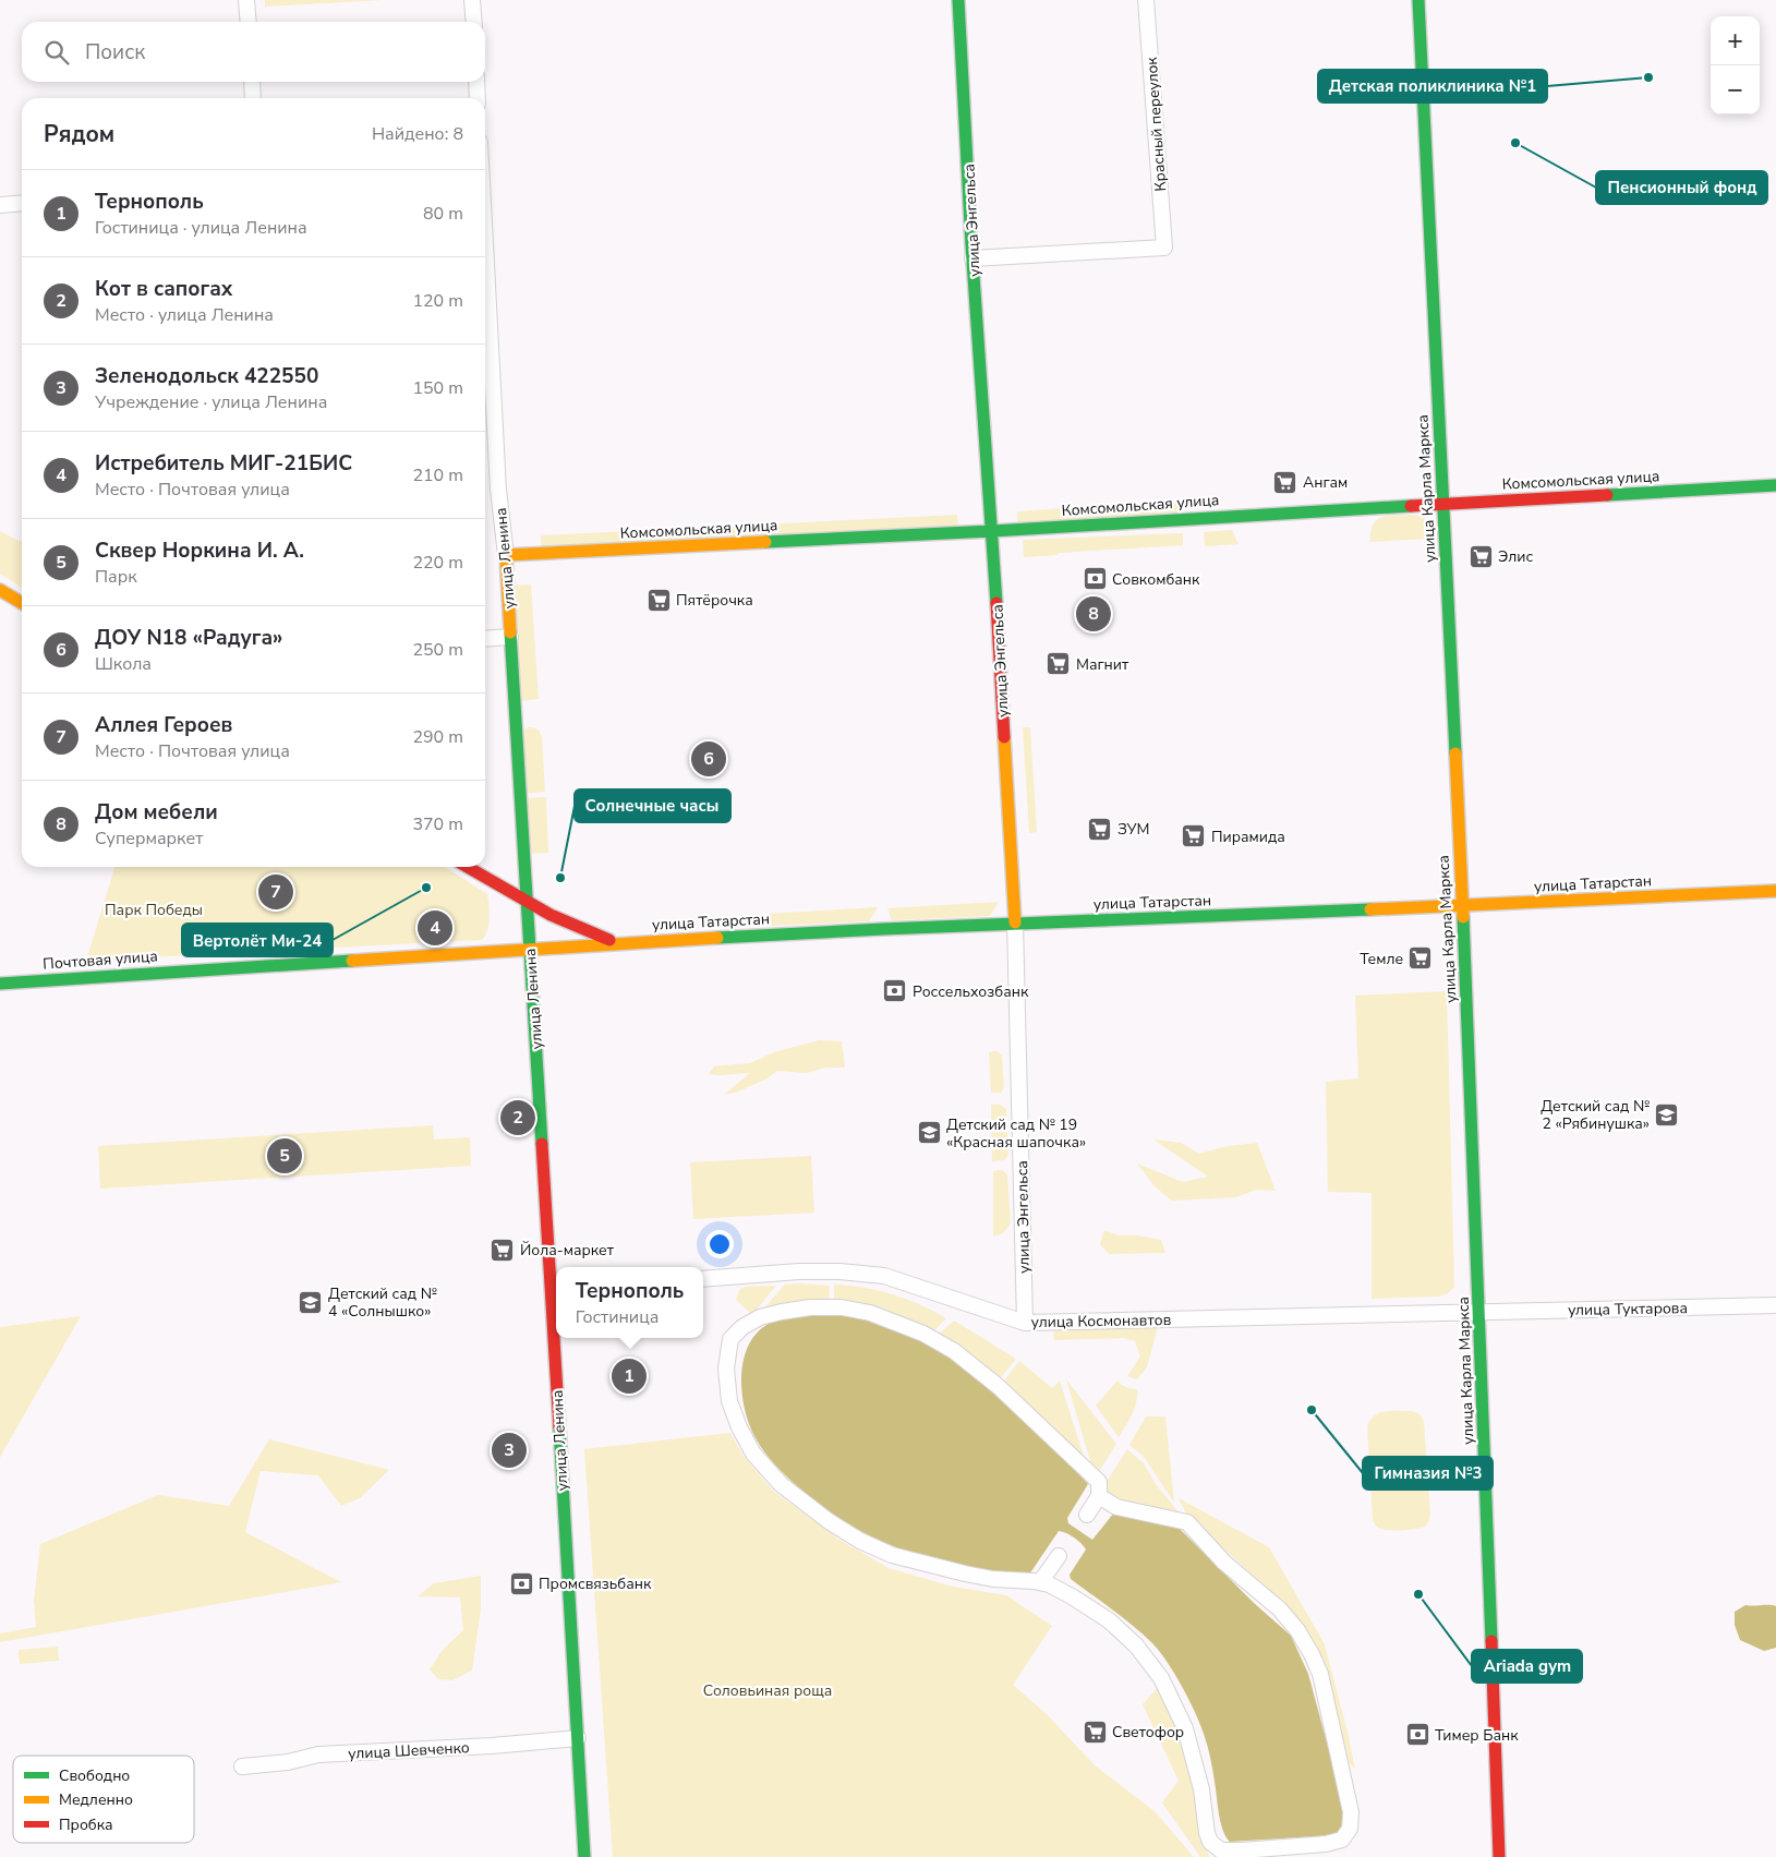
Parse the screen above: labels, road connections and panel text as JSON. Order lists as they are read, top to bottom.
{
  "streets": {
    "street": [
      "Красный переулок",
      "улица Энгельса",
      "Комсомольская улица",
      "улица Карла Маркса",
      "улица Ленина",
      "улица Татарстан",
      "Почтовая улица",
      "улица Туктарова",
      "улица Космонавтов",
      "улица Шевченко"
    ]
  },
  "crossings": [
    ["Красный переулок", "улица Энгельса"],
    ["улица Энгельса", "Комсомольская улица"],
    ["улица Энгельса", "улица Татарстан"],
    ["улица Энгельса", "улица Космонавтов"],
    ["Комсомольская улица", "улица Карла Маркса"],
    ["Комсомольская улица", "улица Ленина"],
    ["улица Карла Маркса", "улица Татарстан"],
    ["улица Карла Маркса", "улица Туктарова"],
    ["улица Карла Маркса", "улица Космонавтов"],
    ["улица Ленина", "улица Татарстан"],
    ["улица Ленина", "Почтовая улица"],
    ["улица Ленина", "улица Шевченко"],
    ["улица Татарстан", "Почтовая улица"],
    ["улица Туктарова", "улица Космонавтов"]
  ],
  "parks": ["Парк Победы", "Соловьиная роща"],
  "places": {
    "other": [
      "Детская поликлиника №1",
      "Пенсионный фонд",
      "Солнечные часы",
      "Вертолёт Ми-24",
      "Гимназия №3",
      "Ariada gym"
    ],
    "supermarket": [
      "Ангам",
      "Элис",
      "Пятёрочка",
      "Магнит",
      "ЗУМ",
      "Пирамида",
      "Темле",
      "Йола-маркет",
      "Светофор"
    ],
    "bank": [
      "Совкомбанк",
      "Россельхозбанк",
      "Промсвязьбанк",
      "Тимер Банк"
    ],
    "school or university": ["Детский сад № 2 «Рябинушка»", "Детский сад № 19 «Красная шапочка»", "Детский сад № 4 «Солнышко»"]
  },
  "legend": ["Свободно", "Медленно", "Пробка"],
  "page": {
    "map_buttons": ["+", "−"],
    "search": "Поиск",
    "heading": ["Рядом", "Найдено: 8"],
    "list": [
      {
        "mark": "1",
        "name": "Тернополь",
        "note": "Гостиница · улица Ленина",
        "value": "80 m"
      },
      {
        "mark": "2",
        "name": "Кот в сапогах",
        "note": "Место · улица Ленина",
        "value": "120 m"
      },
      {
        "mark": "3",
        "name": "Зеленодольск 422550",
        "note": "Учреждение · улица Ленина",
        "value": "150 m"
      },
      {
        "mark": "4",
        "name": "Истребитель МИГ-21БИС",
        "note": "Место · Почтовая улица",
        "value": "210 m"
      },
      {
        "mark": "5",
        "name": "Сквер Норкина И. А.",
        "note": "Парк",
        "value": "220 m"
      },
      {
        "mark": "6",
        "name": "ДОУ N18 «Радуга»",
        "note": "Школа",
        "value": "250 m"
      },
      {
        "mark": "7",
        "name": "Аллея Героев",
        "note": "Место · Почтовая улица",
        "value": "290 m"
      },
      {
        "mark": "8",
        "name": "Дом мебели",
        "note": "Супермаркет",
        "value": "370 m"
      }
    ],
    "pins": [
      "8",
      "6",
      "7",
      "4",
      "2",
      "5",
      "1",
      "3"
    ],
    "popup": ["Тернополь", "Гостиница"]
  }
}
